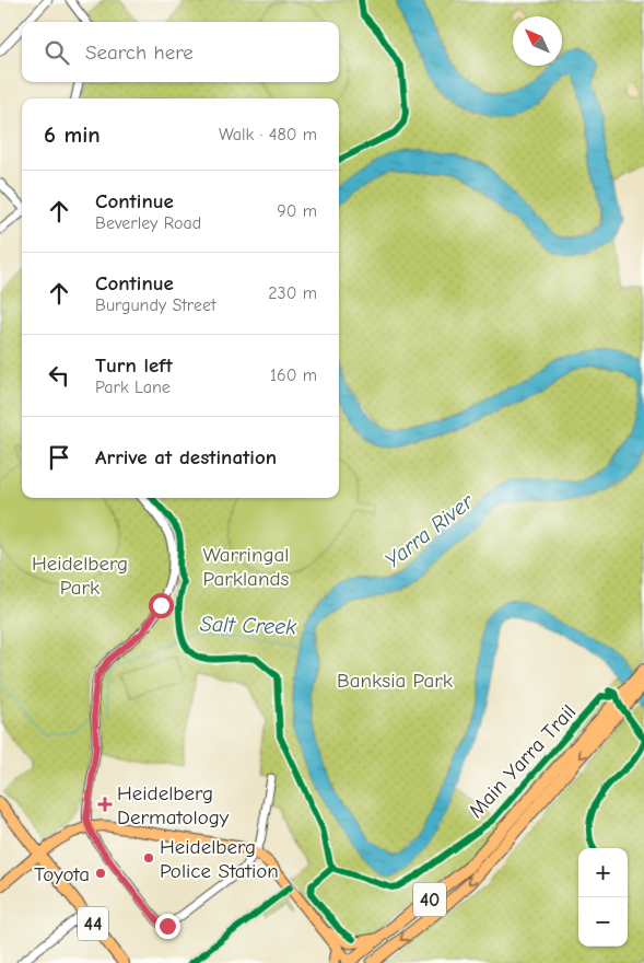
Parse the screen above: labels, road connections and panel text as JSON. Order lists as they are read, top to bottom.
{
  "streets": {
    "highway": ["40", "44"],
    "cycle path": ["Main Yarra Trail"]
  },
  "water": ["Yarra River", "Salt Creek"],
  "parks": ["Warringal Parklands", "Heidelberg Park", "Banksia Park"],
  "places": {
    "health": ["Heidelberg Dermatology"],
    "other": ["Heidelberg Police Station", "Toyota"]
  },
  "north": "top left",
  "page": {
    "search": "Search here",
    "heading": ["6 min", "Walk · 480 m"],
    "list": [
      ["Continue", "Beverley Road", "90 m"],
      ["Continue", "Burgundy Street", "230 m"],
      ["Turn left", "Park Lane", "160 m"],
      "Arrive at destination"
    ],
    "map_buttons": ["+", "−"]
  }
}
